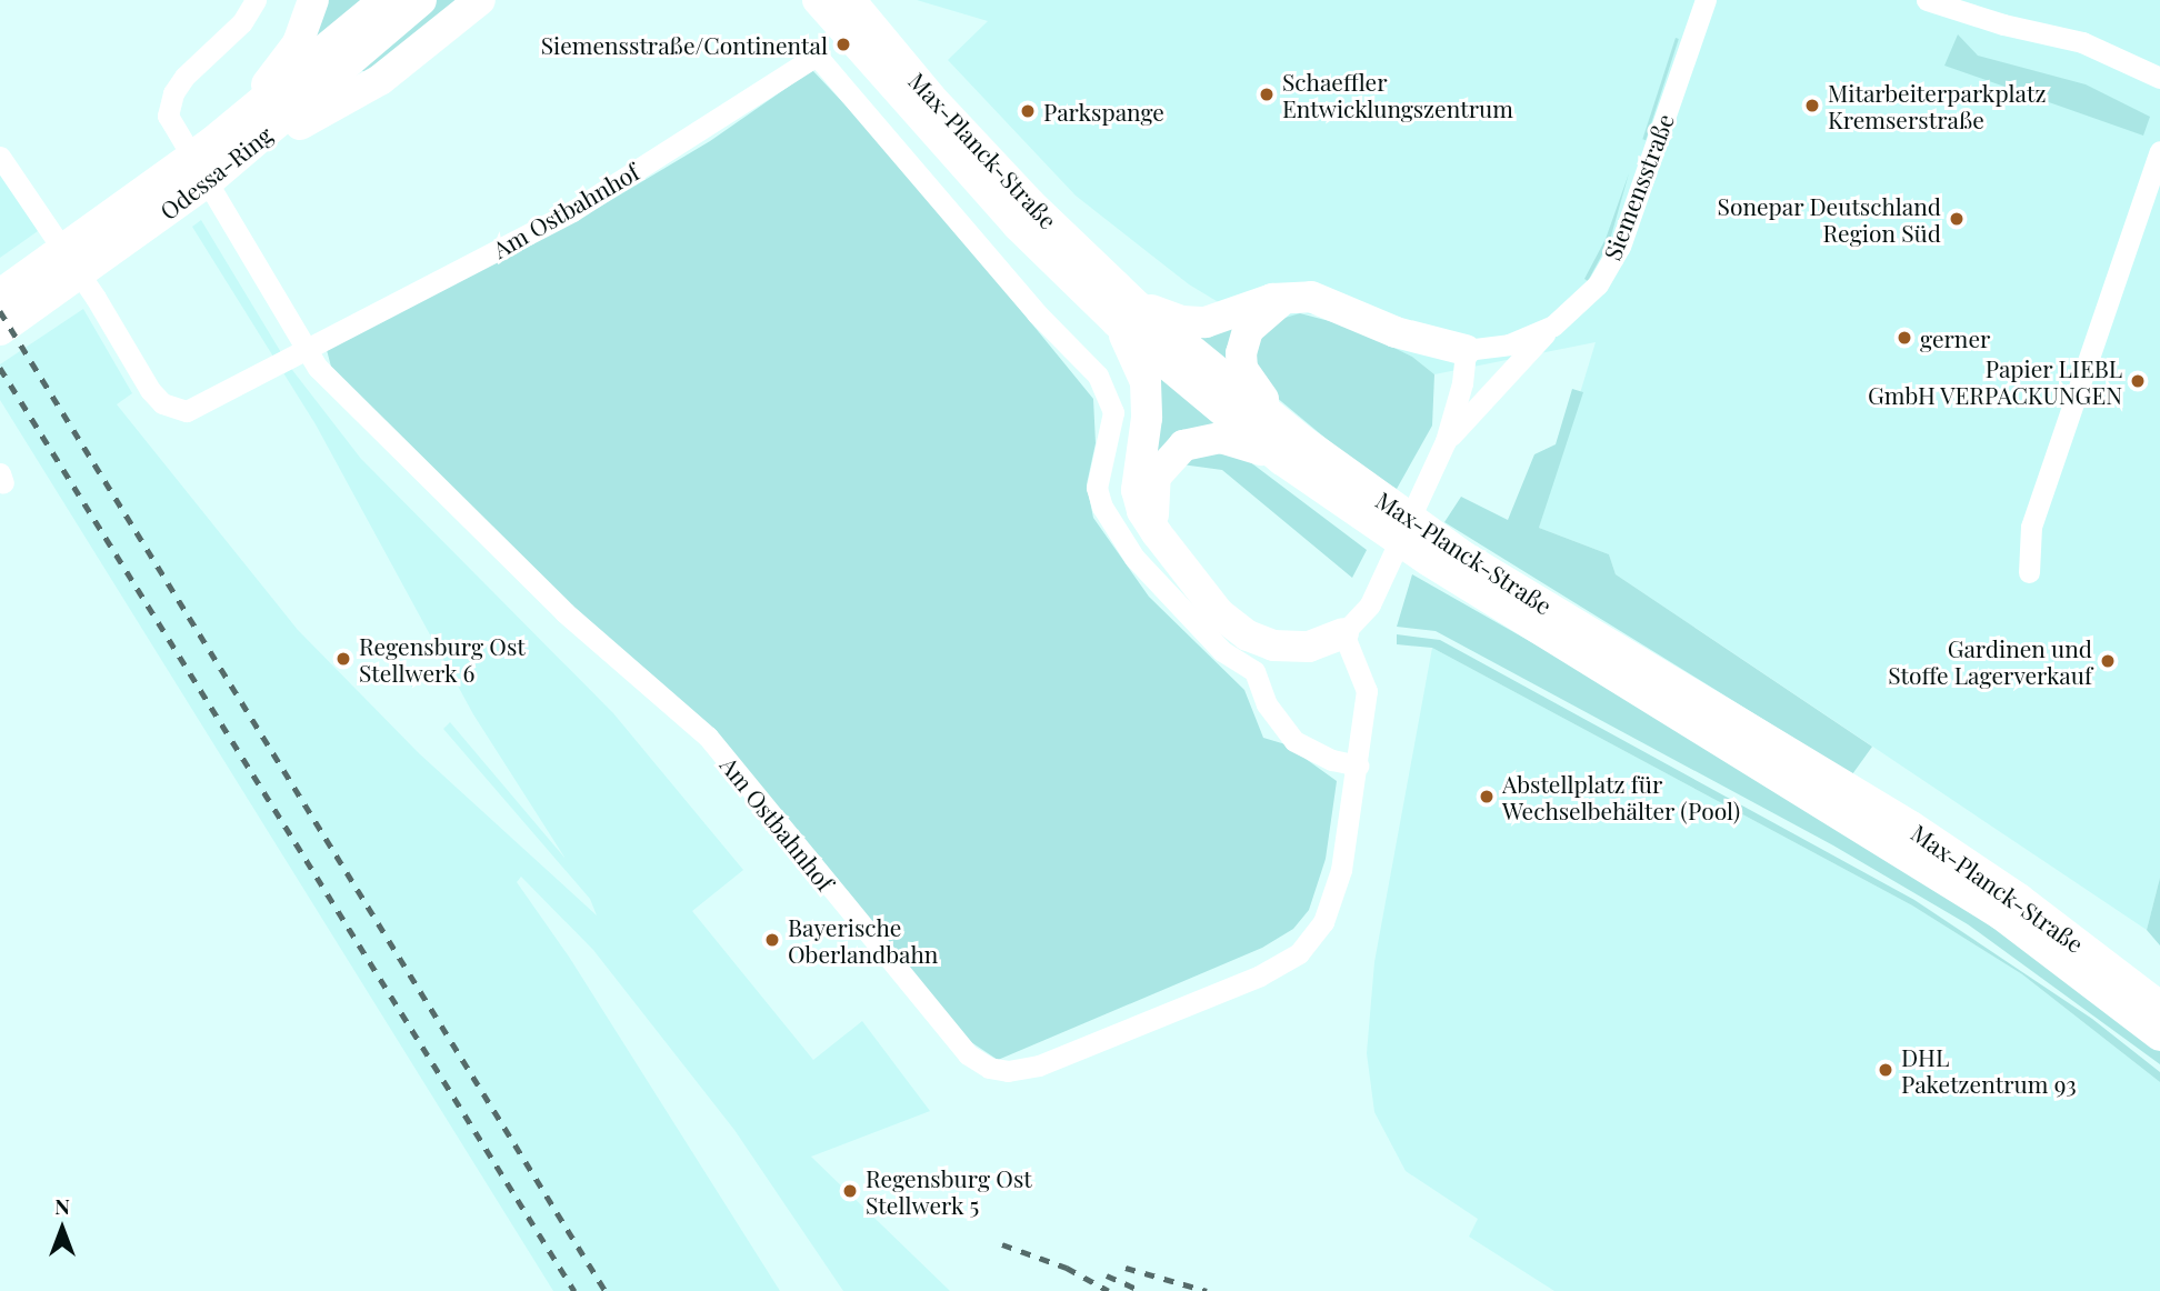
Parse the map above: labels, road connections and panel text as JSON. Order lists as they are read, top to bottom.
{
  "streets": {
    "highway": ["Max-Planck-Straße", "Odessa-Ring"],
    "street": ["Siemensstraße", "Am Ostbahnhof"]
  },
  "places": [
    "Siemensstraße/Continental",
    "Schaeffler Entwicklungszentrum",
    "Mitarbeiterparkplatz Kremserstraße",
    "Parkspange",
    "Sonepar Deutschland Region Süd",
    "gerner",
    "Papier LIEBL GmbH VERPACKUNGEN",
    "Regensburg Ost Stellwerk 6",
    "Gardinen und Stoffe Lagerverkauf",
    "Abstellplatz für Wechselbehälter (Pool)",
    "Bayerische Oberlandbahn",
    "DHL Paketzentrum 93",
    "Regensburg Ost Stellwerk 5"
  ],
  "north": "top"
}
